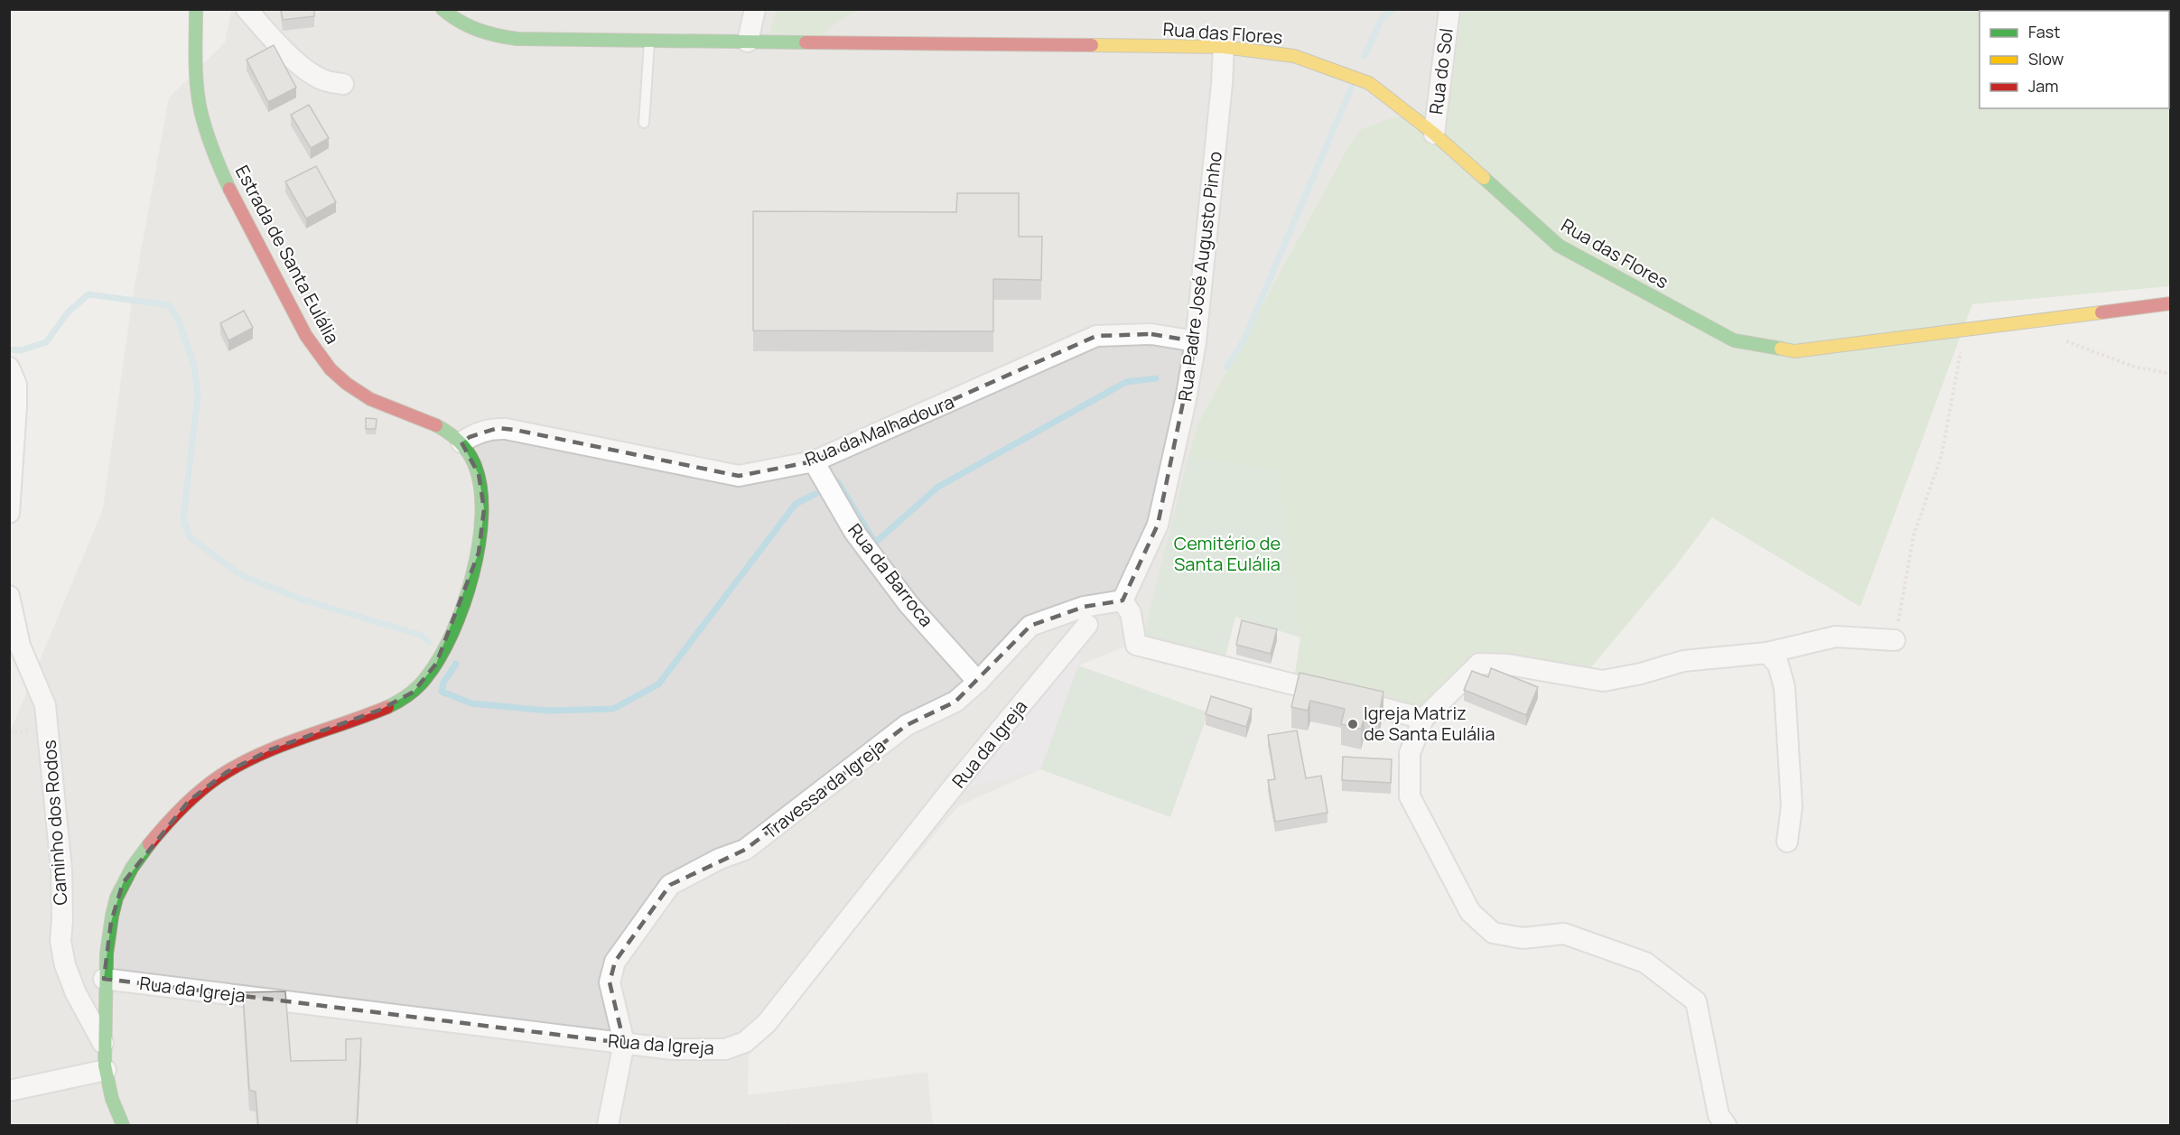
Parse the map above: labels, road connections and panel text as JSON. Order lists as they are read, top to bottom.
{
  "streets": {
    "street": [
      "Rua das Flores",
      "Rua do Sol",
      "Estrada de Santa Eulália",
      "Rua Padre José Augusto Pinho",
      "Rua da Malhadoura",
      "Rua da Barroca",
      "Rua da Igreja",
      "Travessa da Igreja",
      "Caminho dos Rodos"
    ]
  },
  "crossings": [
    ["Rua das Flores", "Rua do Sol"],
    ["Rua das Flores", "Rua Padre José Augusto Pinho"],
    ["Estrada de Santa Eulália", "Rua da Malhadoura"],
    ["Estrada de Santa Eulália", "Rua da Igreja"],
    ["Estrada de Santa Eulália", "Caminho dos Rodos"],
    ["Rua Padre José Augusto Pinho", "Rua da Malhadoura"],
    ["Rua Padre José Augusto Pinho", "Travessa da Igreja"],
    ["Rua da Malhadoura", "Rua da Barroca"],
    ["Rua da Barroca", "Travessa da Igreja"],
    ["Rua da Igreja", "Travessa da Igreja"]
  ],
  "parks": ["Cemitério de Santa Eulália"],
  "places": ["Igreja Matriz de Santa Eulália"],
  "legend": ["Fast", "Slow", "Jam"]
}
